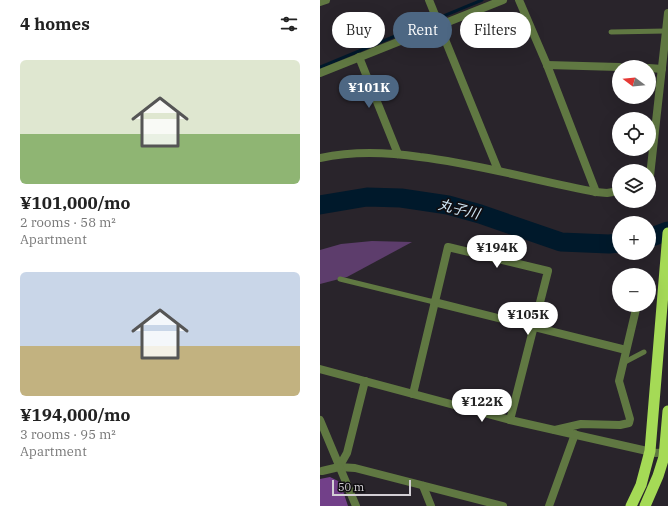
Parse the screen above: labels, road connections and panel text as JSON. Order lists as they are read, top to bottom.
{
  "water": ["丸子川"],
  "scale_bar": "50 m",
  "north": "left",
  "page": {
    "heading": "4 homes",
    "chip": ["Buy", "Rent", "Filters"],
    "list": [
      {
        "name": "¥101,000/mo",
        "note": "2 rooms · 58 m² · Apartment"
      },
      {
        "name": "¥194,000/mo",
        "note": "3 rooms · 95 m² · Apartment"
      }
    ],
    "map_buttons": ["+", "−"],
    "price": [
      "¥101K",
      "¥194K",
      "¥105K",
      "¥122K"
    ],
    "scale": "50 m"
  }
}
